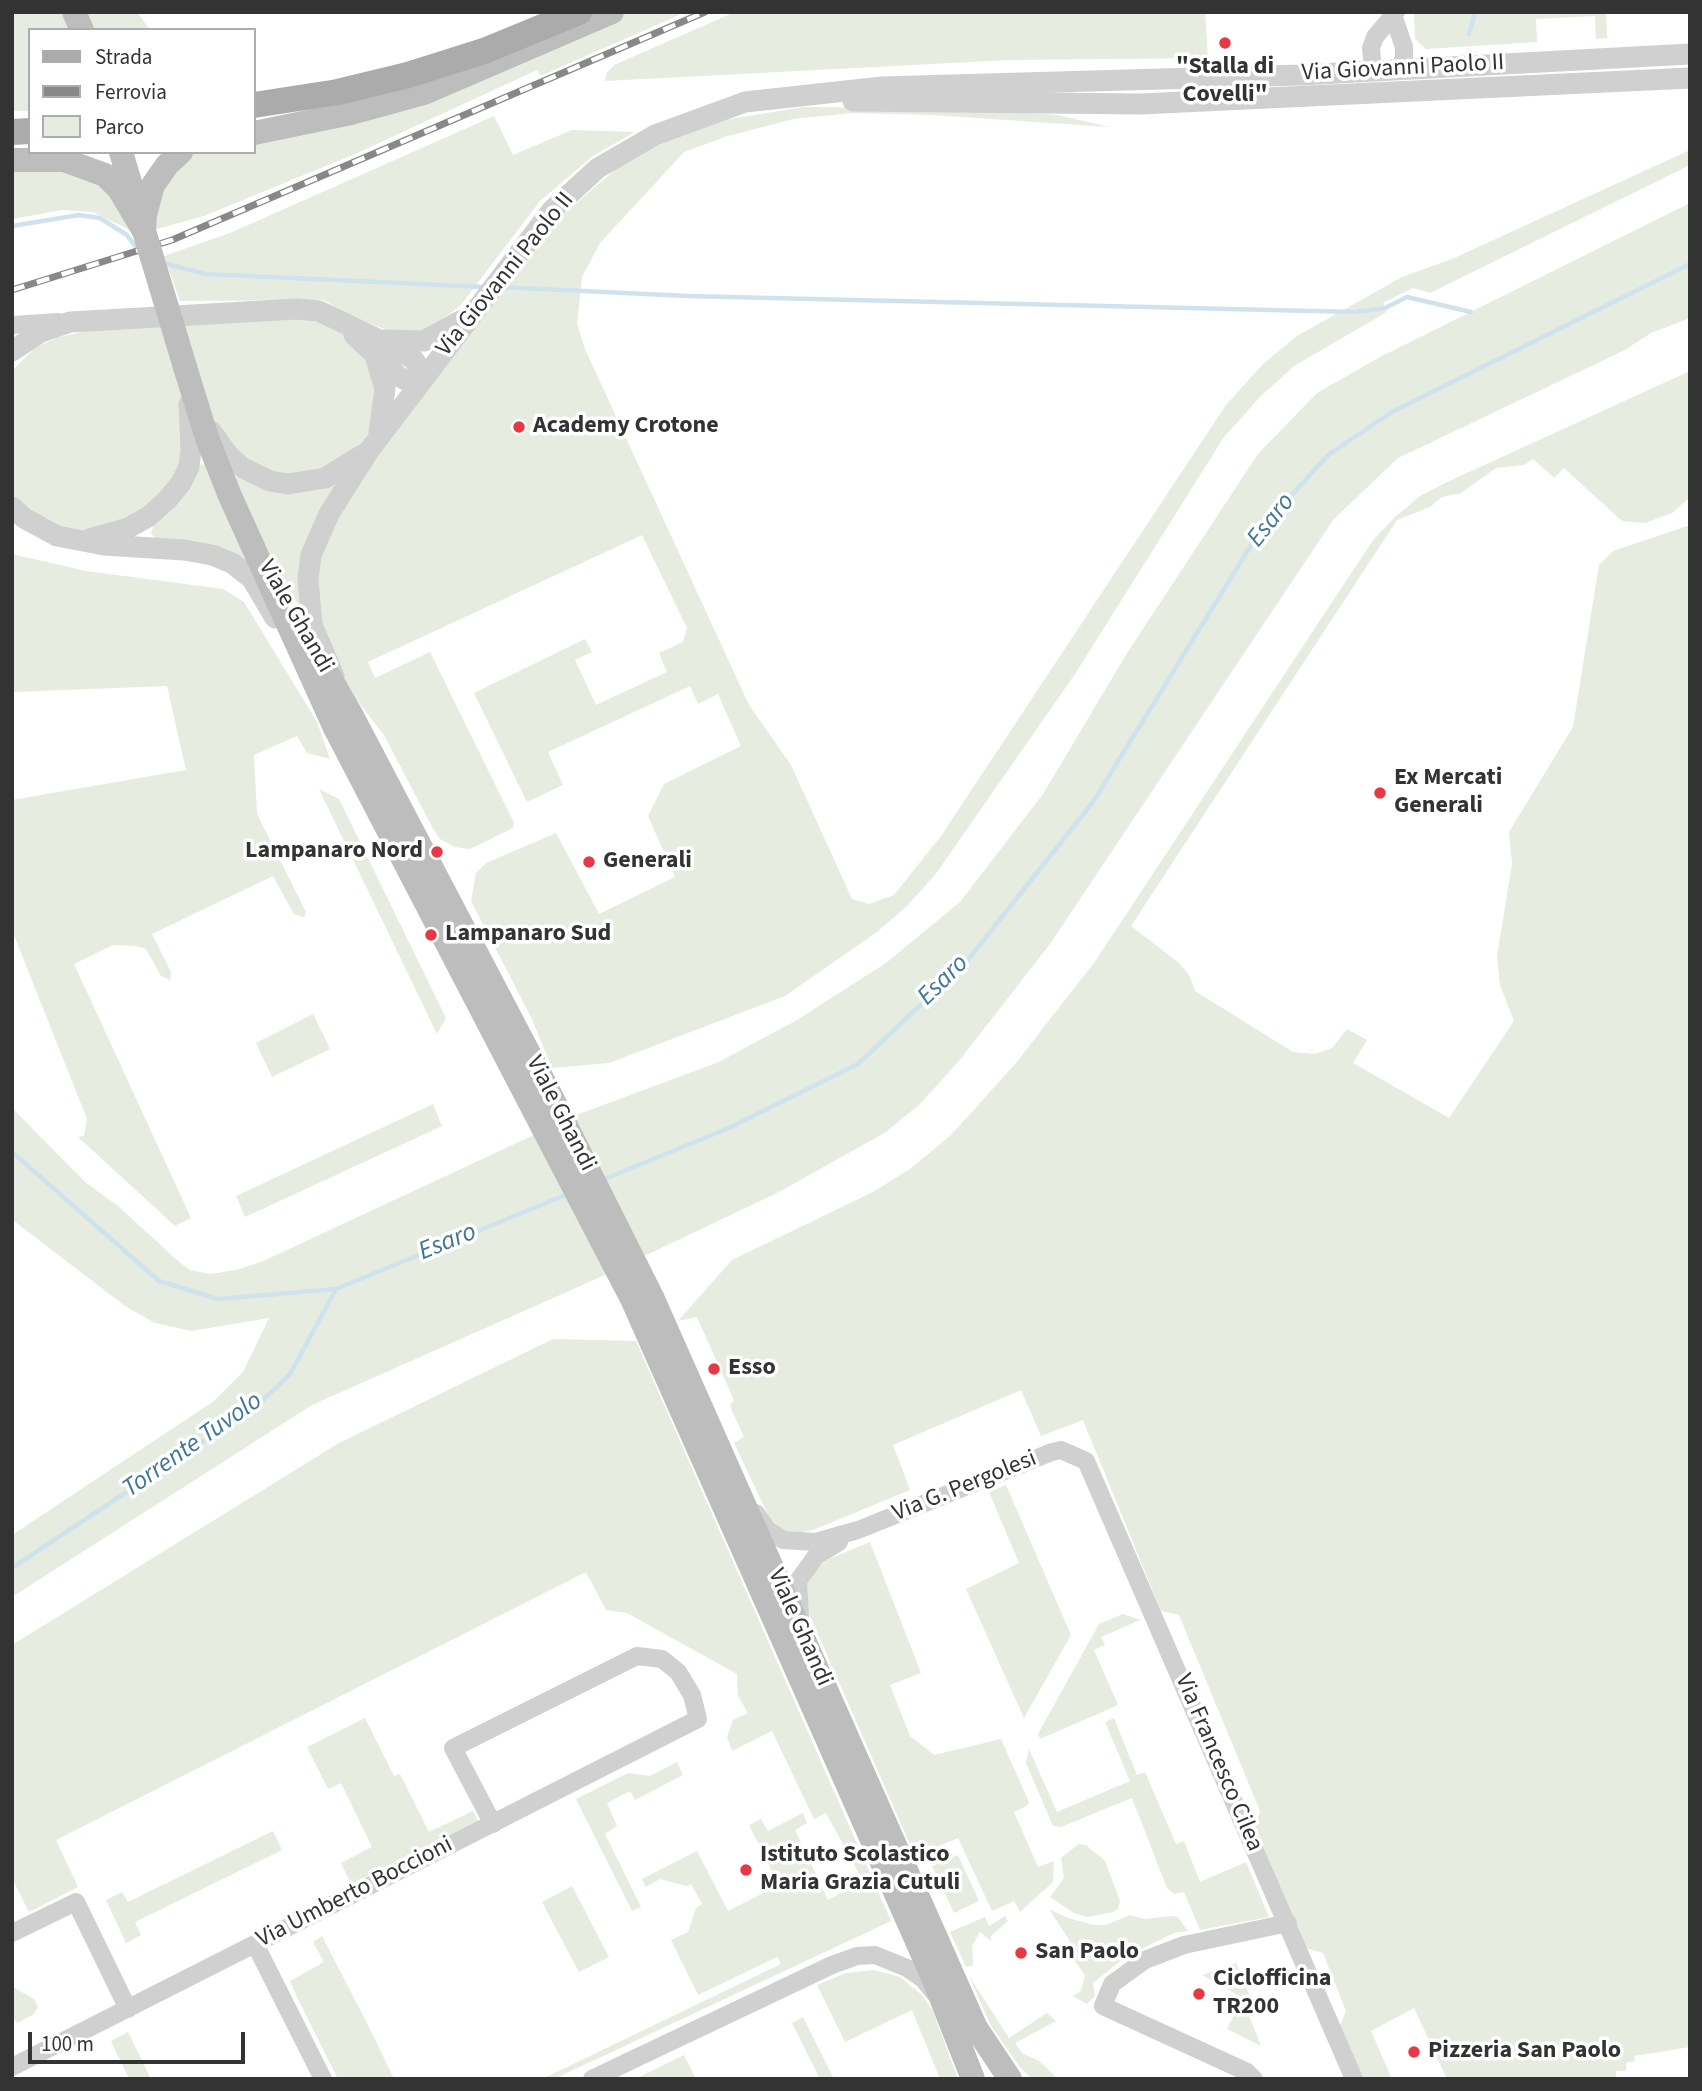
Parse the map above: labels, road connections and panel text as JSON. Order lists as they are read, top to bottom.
{
  "streets": {
    "main road": ["Viale Ghandi"],
    "street": [
      "Via Giovanni Paolo II",
      "Via G. Pergolesi",
      "Via Francesco Cilea",
      "Via Umberto Boccioni"
    ]
  },
  "crossings": [
    ["Via Giovanni Paolo II", "Viale Ghandi"],
    ["Via G. Pergolesi", "Via Francesco Cilea"]
  ],
  "water": ["Esaro", "Torrente Tuvolo"],
  "places": [
    "\"Stalla di Covelli\"",
    "Academy Crotone",
    "Ex Mercati Generali",
    "Lampanaro Nord",
    "Generali",
    "Lampanaro Sud",
    "Esso",
    "Istituto Scolastico Maria Grazia Cutuli",
    "San Paolo",
    "Ciclofficina TR200",
    "Pizzeria San Paolo"
  ],
  "legend": ["Strada", "Ferrovia", "Parco"],
  "scale_bar": "100 m"
}
